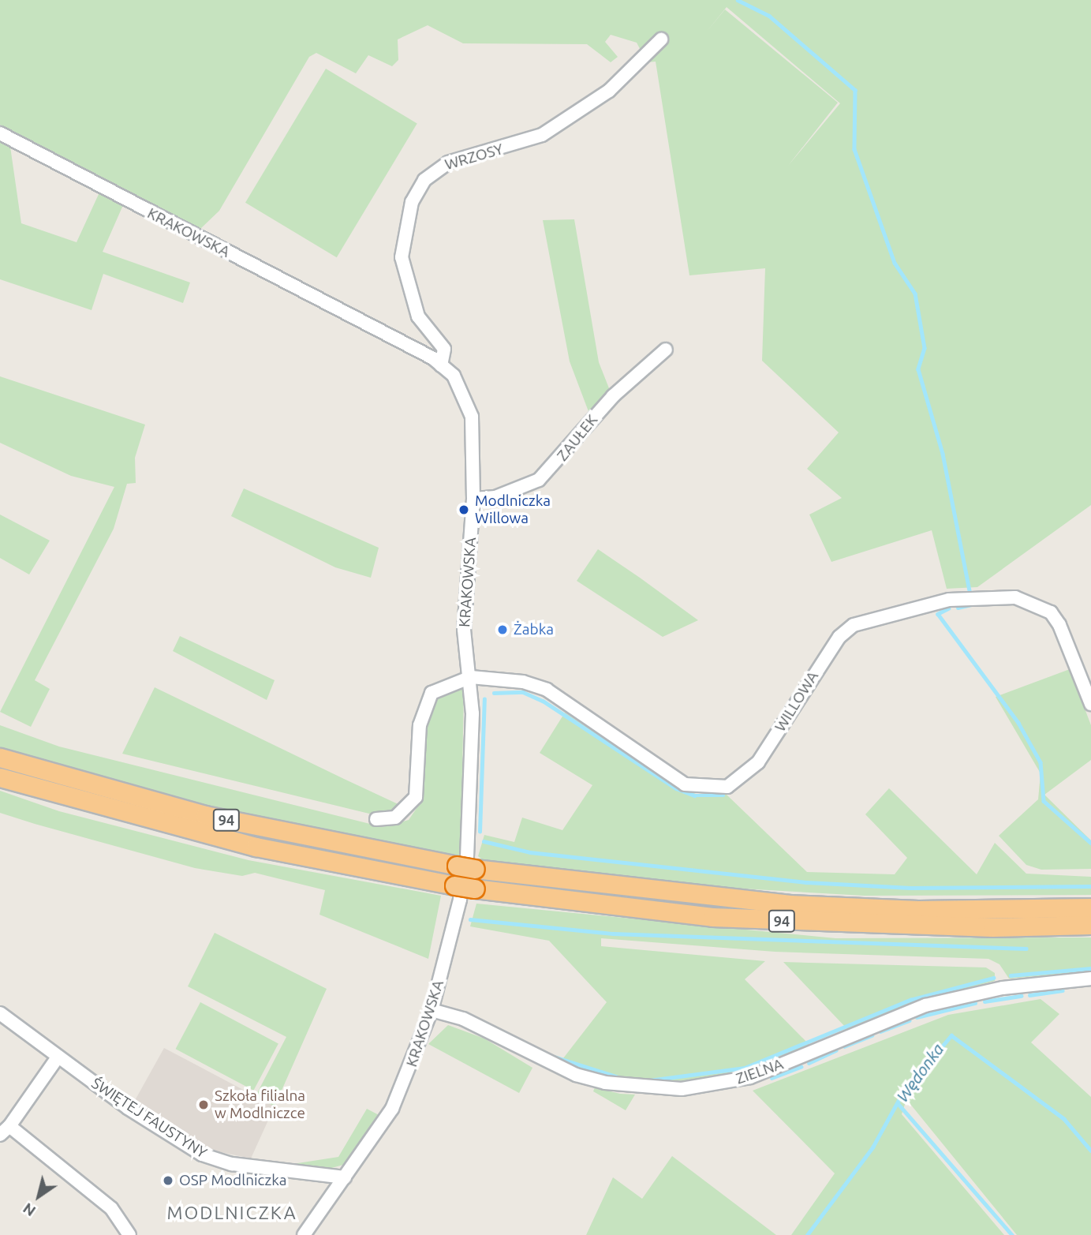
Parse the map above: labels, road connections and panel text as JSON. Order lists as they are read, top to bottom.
{
  "streets": {
    "highway": ["94"],
    "street": [
      "WRZOSY",
      "KRAKOWSKA",
      "ZAUŁEK",
      "WILLOWA",
      "ZIELNA",
      "ŚWIĘTEJ FAUSTYNY"
    ]
  },
  "crossings": [
    ["WRZOSY", "KRAKOWSKA"],
    ["KRAKOWSKA", "ZAUŁEK"],
    ["KRAKOWSKA", "WILLOWA"],
    ["KRAKOWSKA", "ZIELNA"],
    ["KRAKOWSKA", "ŚWIĘTEJ FAUSTYNY"]
  ],
  "districts": ["MODLNICZKA"],
  "water": ["Wędonka"],
  "places": [
    "Modlniczka Willowa",
    "Żabka",
    "Szkoła filialna w Modlniczce",
    "OSP Modlniczka"
  ],
  "north": "bottom left"
}
